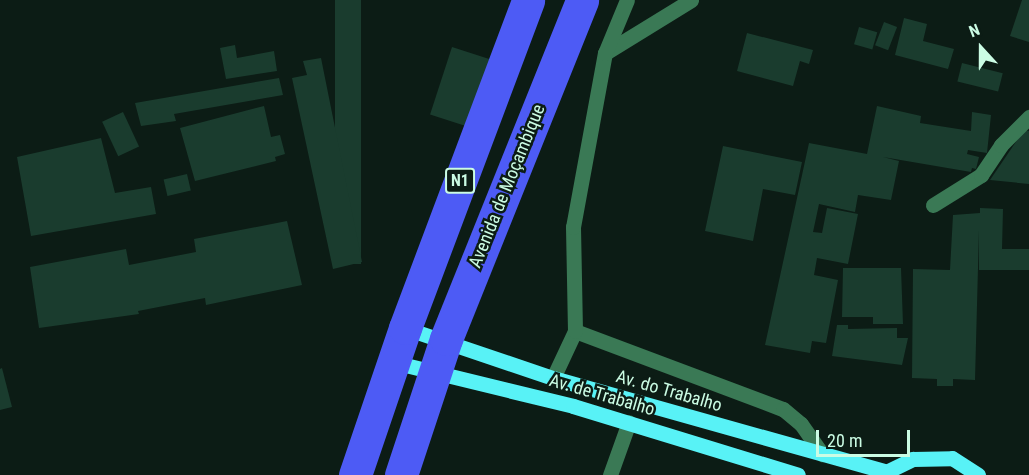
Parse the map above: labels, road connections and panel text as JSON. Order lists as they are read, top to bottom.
{
  "streets": {
    "highway": ["N1", "Avenida de Moçambique"],
    "main road": ["Av. do Trabalho", "Av. de Trabalho"]
  },
  "crossings": [
    ["N1", "Avenida de Moçambique"],
    ["N1", "Av. do Trabalho"],
    ["N1", "Av. de Trabalho"],
    ["Avenida de Moçambique", "Av. do Trabalho"],
    ["Avenida de Moçambique", "Av. de Trabalho"]
  ],
  "scale_bar": "20 m",
  "north": "top"
}
